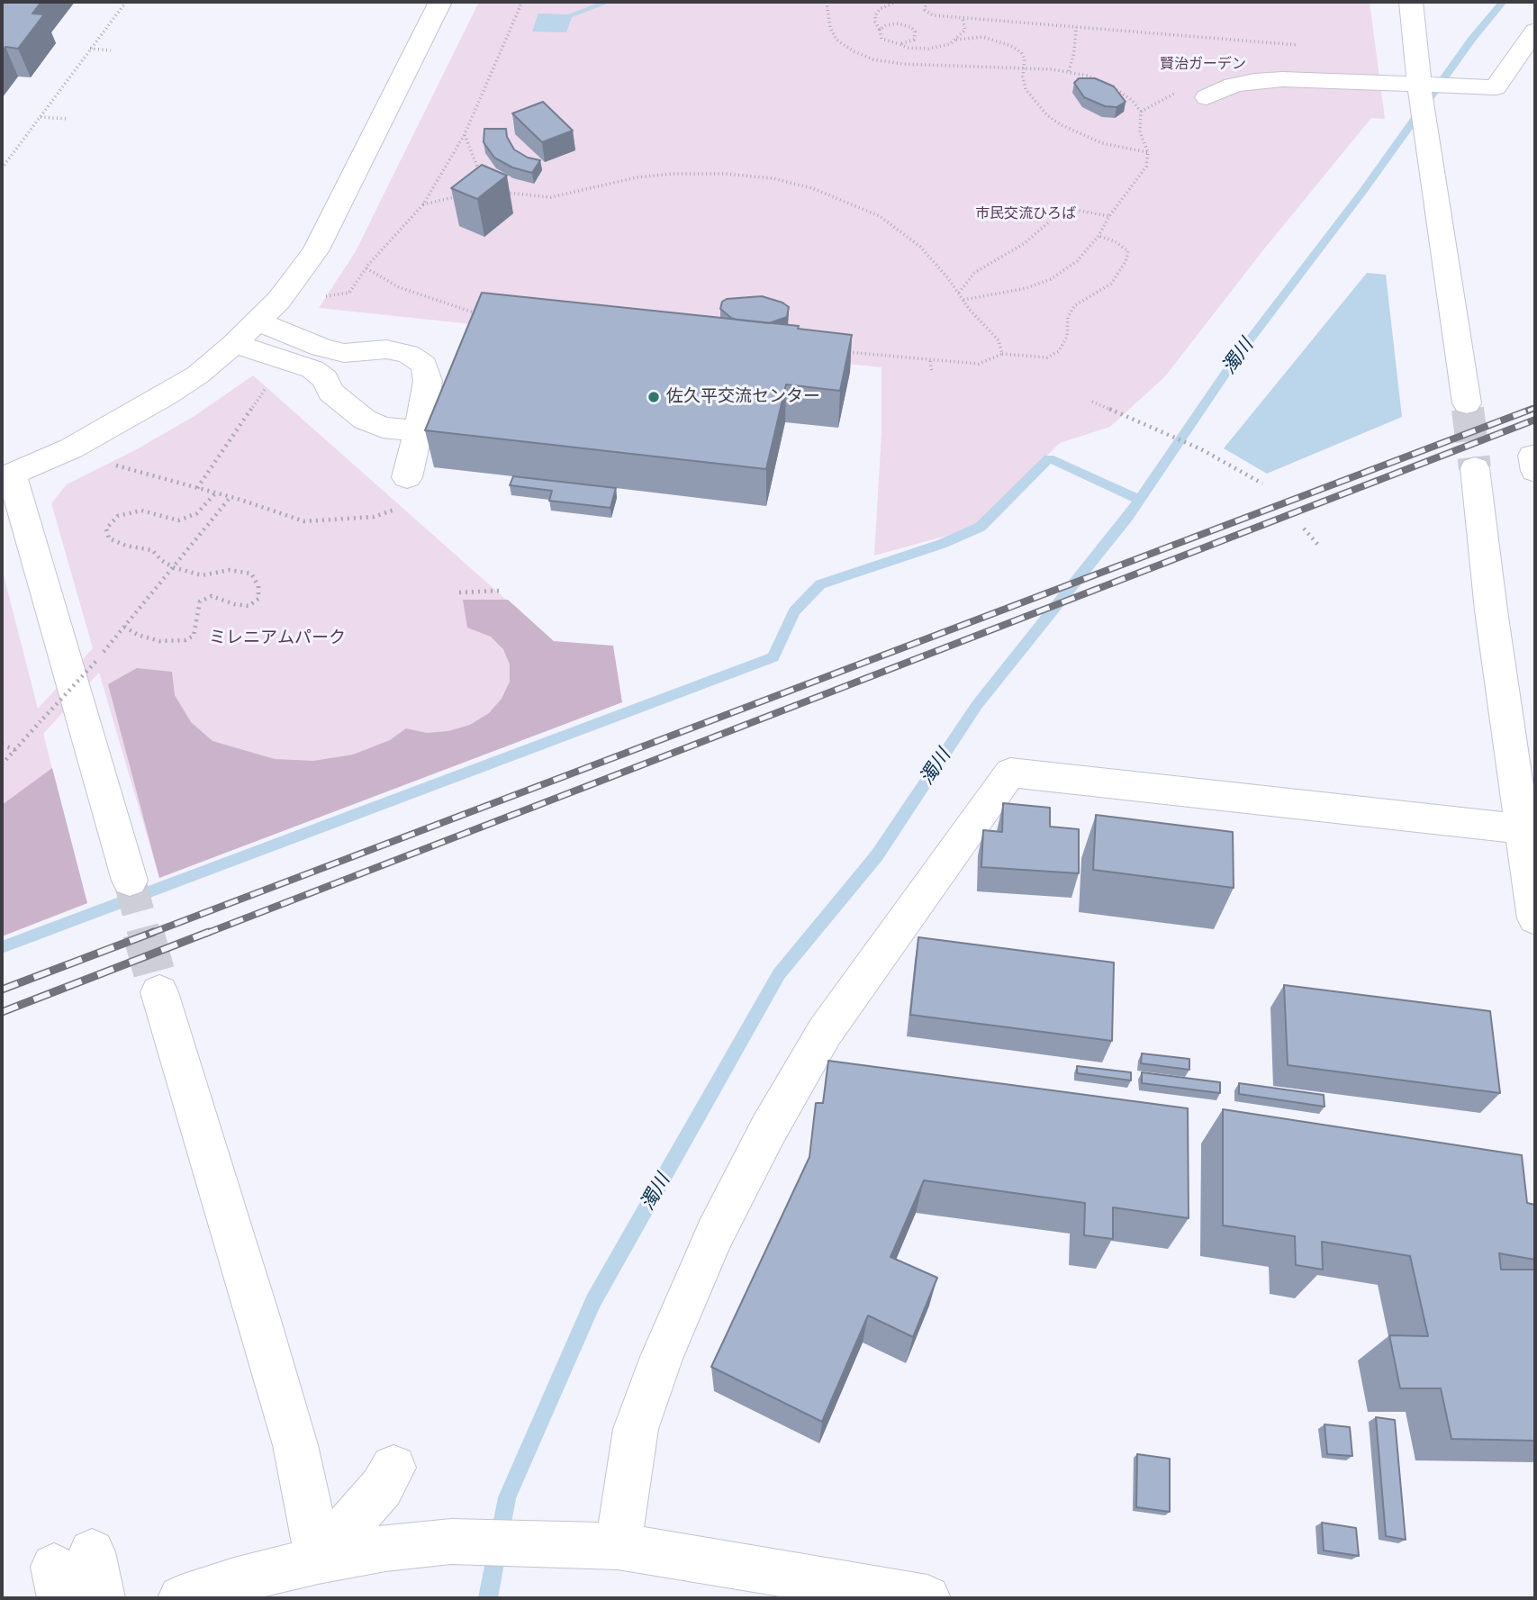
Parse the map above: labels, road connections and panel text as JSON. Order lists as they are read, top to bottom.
{
  "water": ["濁川"],
  "parks": ["賢治ガーデン", "市民交流ひろば", "ミレニアムパーク"],
  "places": ["佐久平交流センター"]
}
